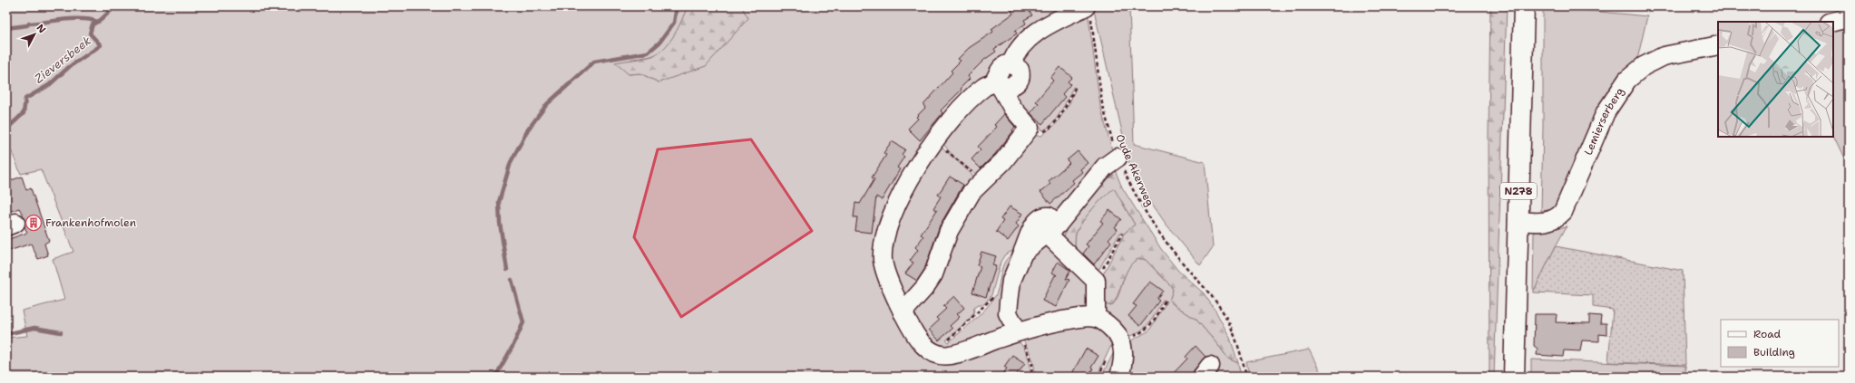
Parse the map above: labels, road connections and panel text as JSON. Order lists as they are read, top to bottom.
{
  "streets": {
    "main road": ["N278"],
    "lane": ["Lemierserberg"],
    "path": ["Oude Akerweg"]
  },
  "crossings": [
    ["Lemierserberg", "N278"]
  ],
  "water": ["Zieversbeek"],
  "places": {
    "building": ["Frankenhofmolen"]
  },
  "legend": ["Road", "Building"],
  "north": "top right"
}
